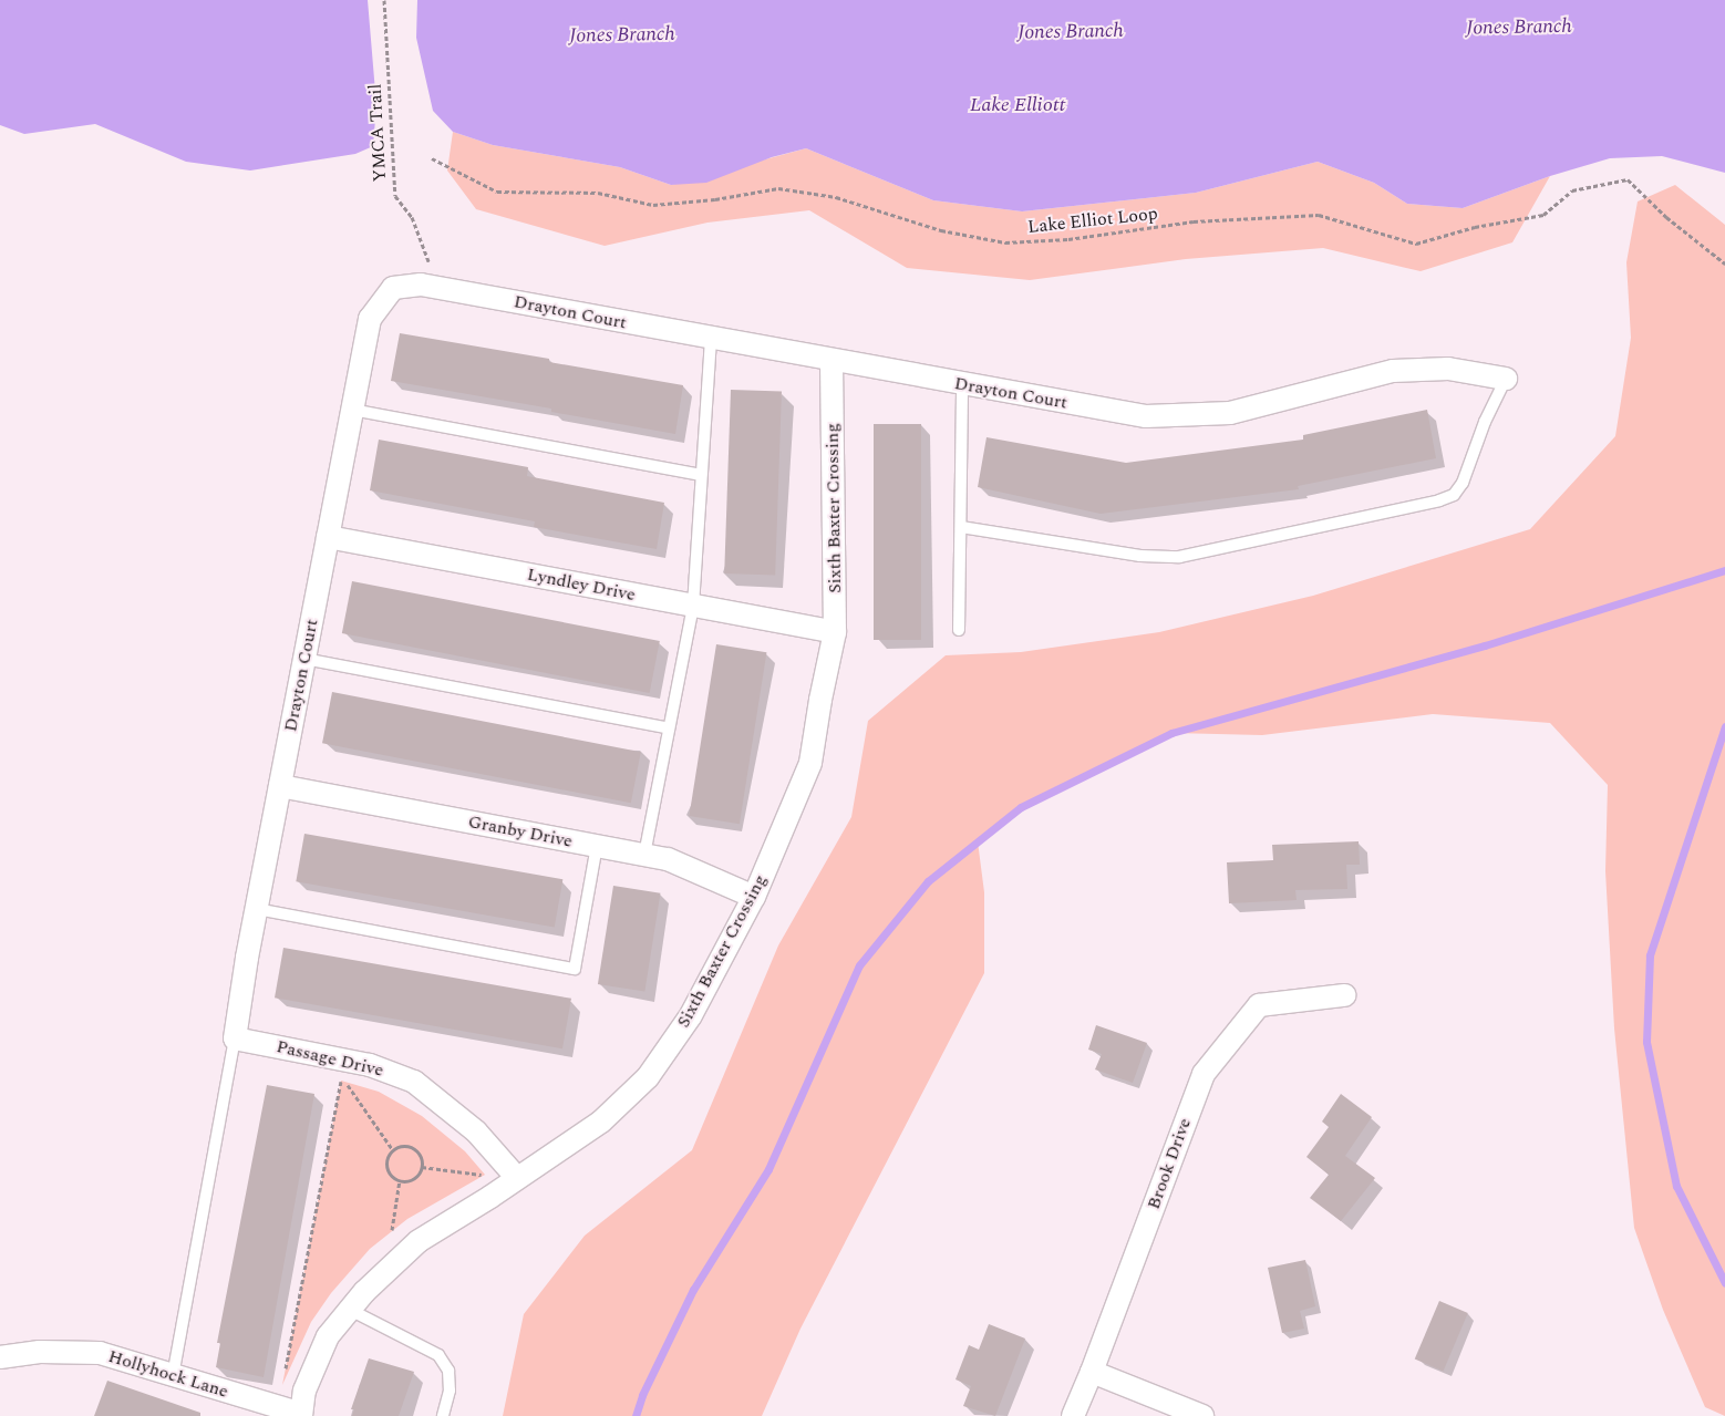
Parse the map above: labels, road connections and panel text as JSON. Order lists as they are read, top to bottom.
{
  "streets": {
    "street": [
      "Drayton Court",
      "Sixth Baxter Crossing",
      "Lyndley Drive",
      "Granby Drive",
      "Passage Drive",
      "Brook Drive",
      "Hollyhock Lane"
    ],
    "path": ["YMCA Trail", "Lake Elliot Loop"]
  },
  "crossings": [
    ["YMCA Trail", "Drayton Court"],
    ["Drayton Court", "Sixth Baxter Crossing"],
    ["Drayton Court", "Lyndley Drive"],
    ["Drayton Court", "Granby Drive"],
    ["Drayton Court", "Passage Drive"],
    ["Sixth Baxter Crossing", "Lyndley Drive"],
    ["Sixth Baxter Crossing", "Granby Drive"],
    ["Sixth Baxter Crossing", "Passage Drive"],
    ["Sixth Baxter Crossing", "Hollyhock Lane"]
  ],
  "water": ["Jones Branch", "Lake Elliott"]
}
